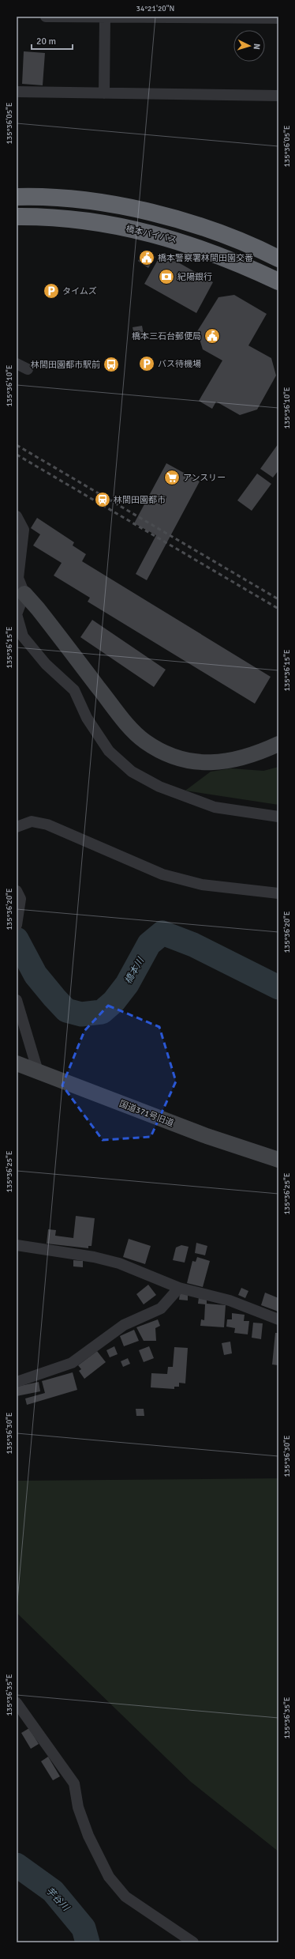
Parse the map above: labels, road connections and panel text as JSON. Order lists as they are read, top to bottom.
{
  "streets": {
    "highway": ["橋本バイパス"],
    "street": ["国道371号旧道"]
  },
  "water": ["橋本川", "芋谷川"],
  "places": {
    "public building": ["橋本警察署林間田園交番", "橋本三石台郵便局"],
    "bank": ["紀陽銀行"],
    "parking": ["タイムズ", "バス待機場"],
    "bus stop": ["林間田園都市駅前"],
    "supermarket": ["アンスリー"],
    "station": ["林間田園都市"]
  },
  "scale_bar": "20 m",
  "north": "right",
  "coordinates": [
    "34°21'20\"N",
    "135°36'05\"E",
    "135°36'10\"E",
    "135°36'15\"E",
    "135°36'20\"E",
    "135°36'25\"E",
    "135°36'30\"E",
    "135°36'35\"E"
  ]
}
